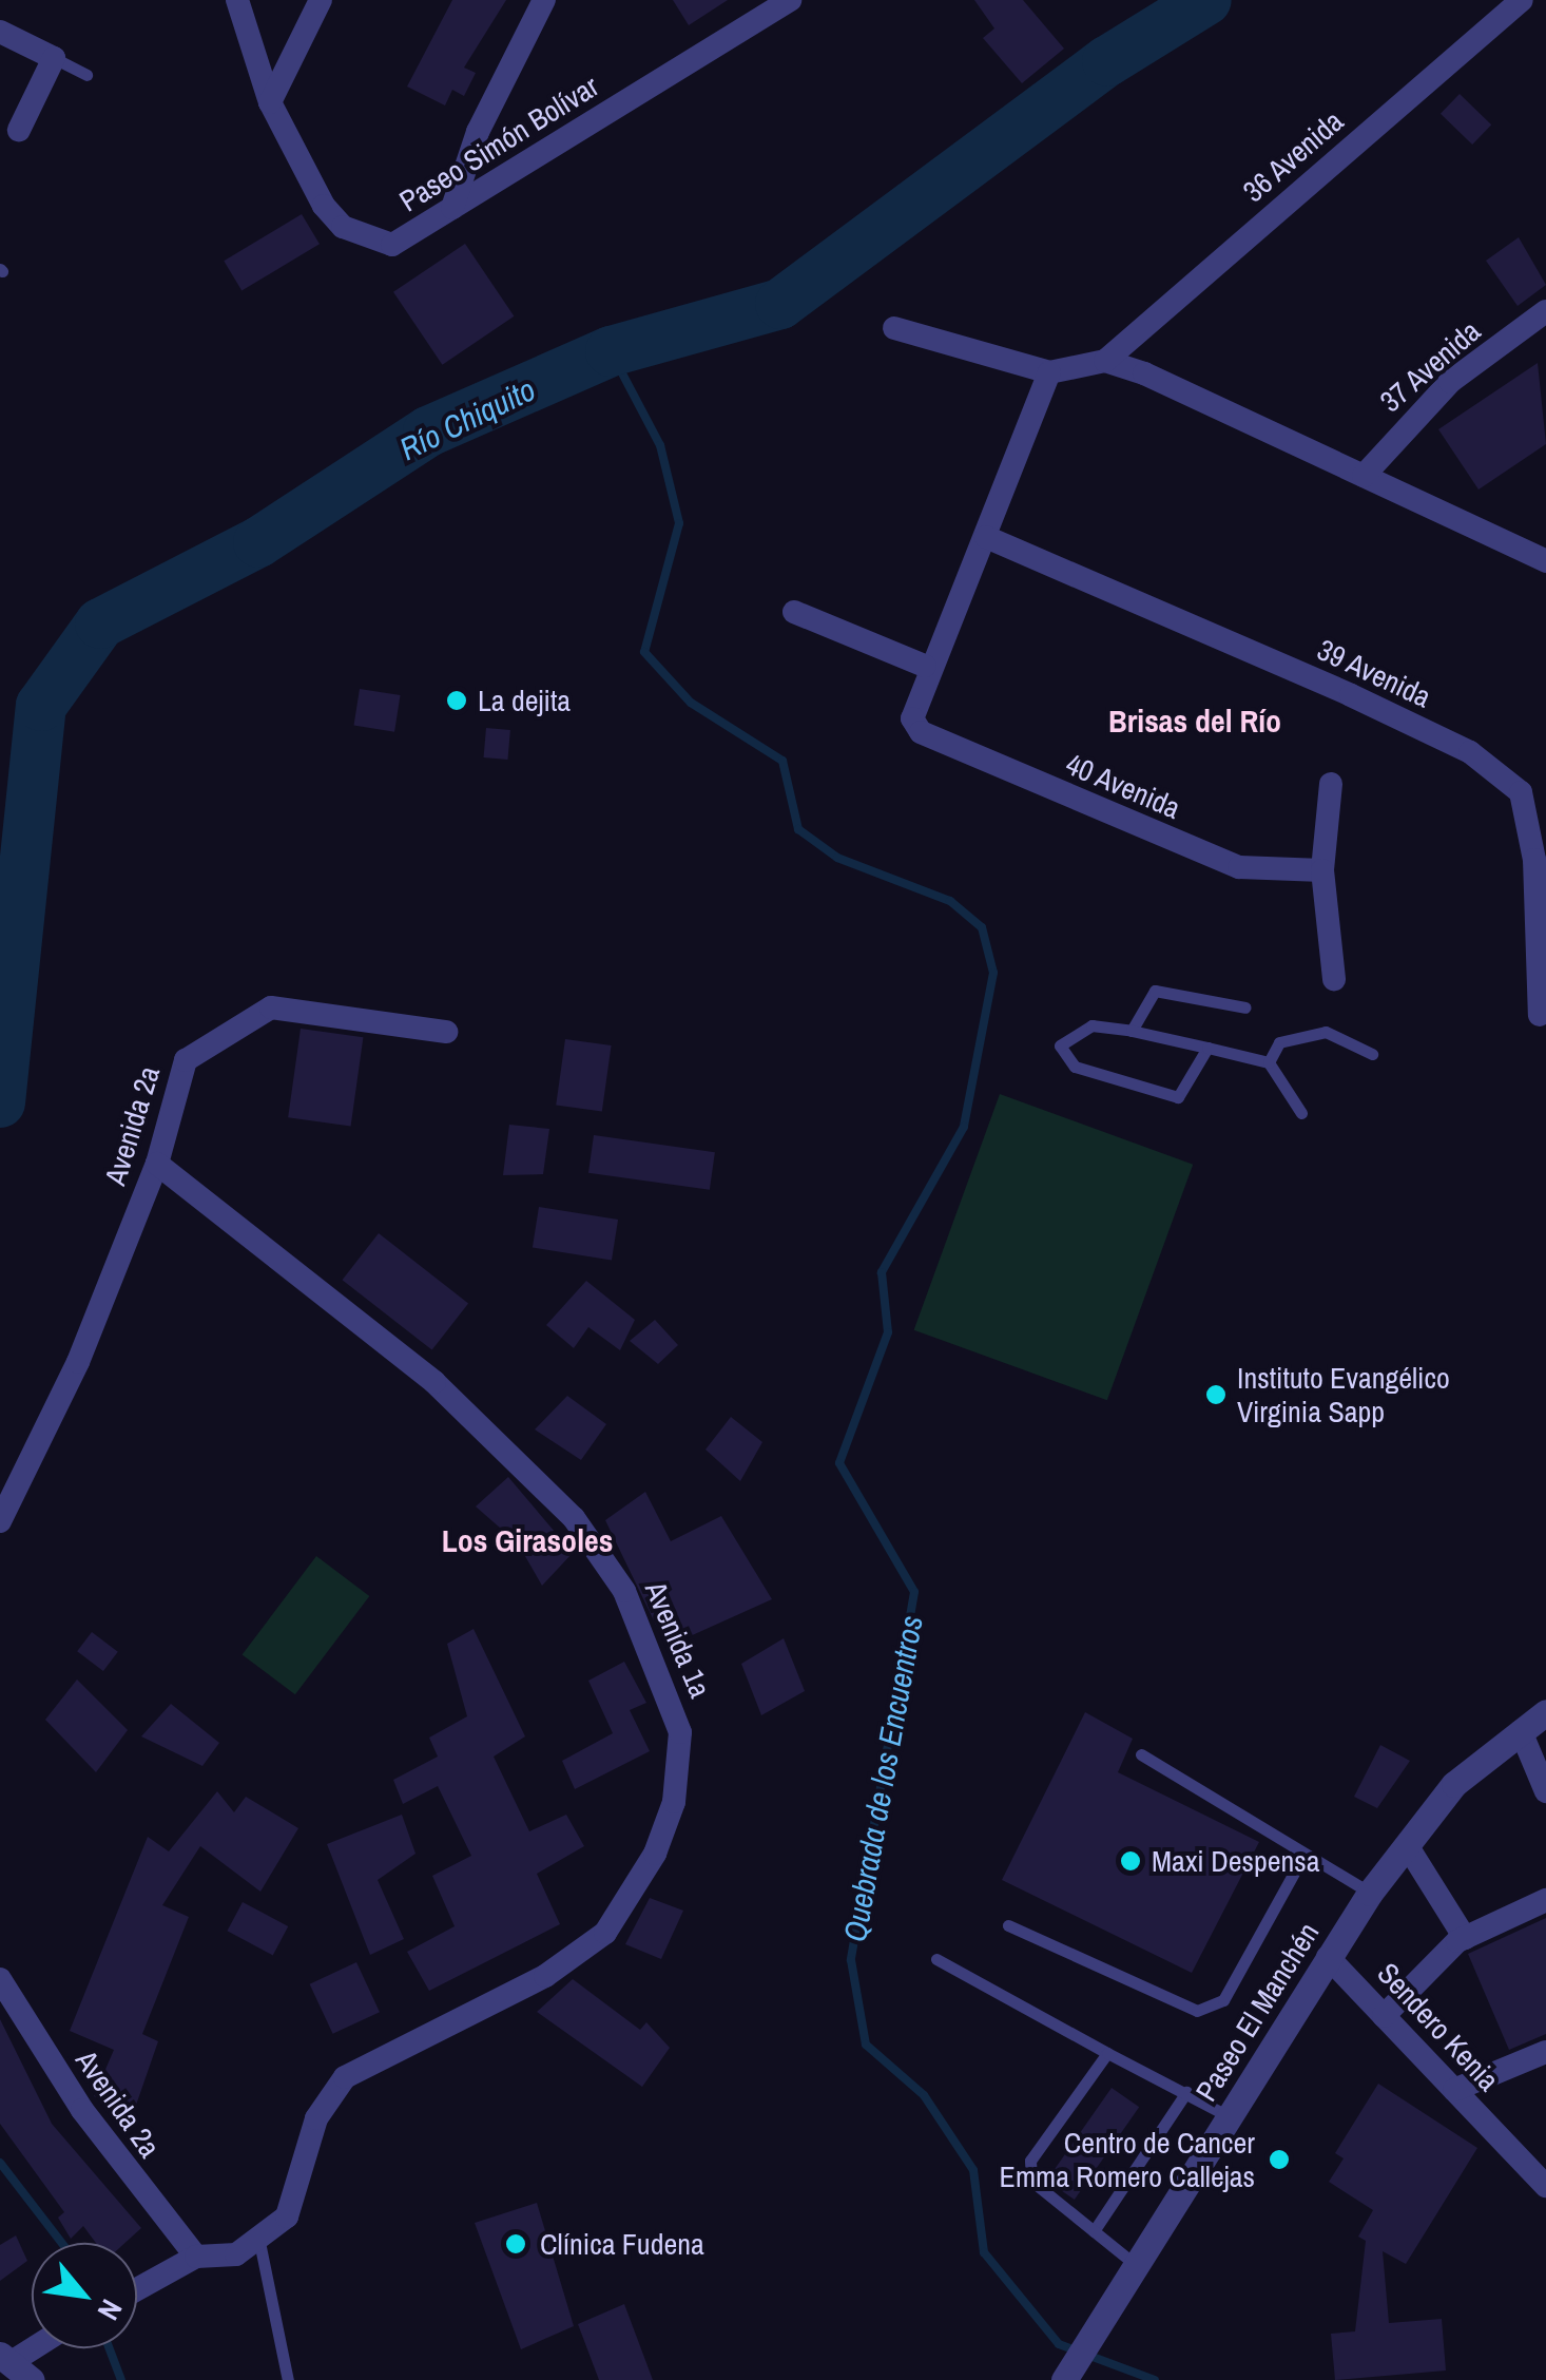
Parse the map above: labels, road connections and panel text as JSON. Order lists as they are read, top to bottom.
{
  "streets": {
    "street": [
      "Paseo Simón Bolívar",
      "36 Avenida",
      "37 Avenida",
      "39 Avenida",
      "40 Avenida",
      "Avenida 2a",
      "Avenida 1a",
      "Paseo El Manchén",
      "Sendero Kenia"
    ]
  },
  "crossings": [
    ["Avenida 2a", "Avenida 1a"],
    ["Paseo El Manchén", "Sendero Kenia"]
  ],
  "districts": ["Brisas del Río", "Los Girasoles"],
  "water": ["Río Chiquito", "Quebrada de los Encuentros"],
  "places": [
    "La dejita",
    "Instituto Evangélico Virginia Sapp",
    "Maxi Despensa",
    "Centro de Cancer Emma Romero Callejas",
    "Clínica Fudena"
  ],
  "north": "bottom right"
}
